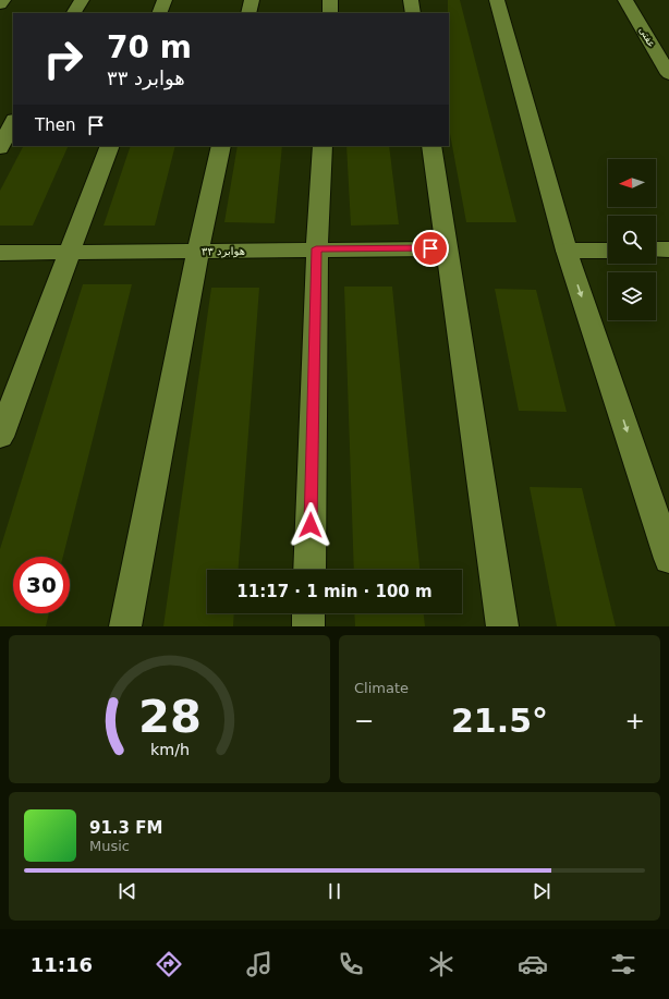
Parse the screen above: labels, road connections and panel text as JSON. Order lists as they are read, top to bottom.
{
  "streets": {
    "street": ["عفتی", "۳۳ هوابرد"]
  },
  "north": "left",
  "page": {
    "turn": ["70 m", "۳۳ هوابرد"],
    "then": "Then",
    "limit": "30",
    "trip": "11:17 · 1 min · 100 m",
    "tile": "Climate",
    "heat": ["−", "21.5°", "+"],
    "song": ["91.3 FM", "Music"],
    "tabs": "11:16",
    "gauge": ["28", "km/h"]
  }
}
